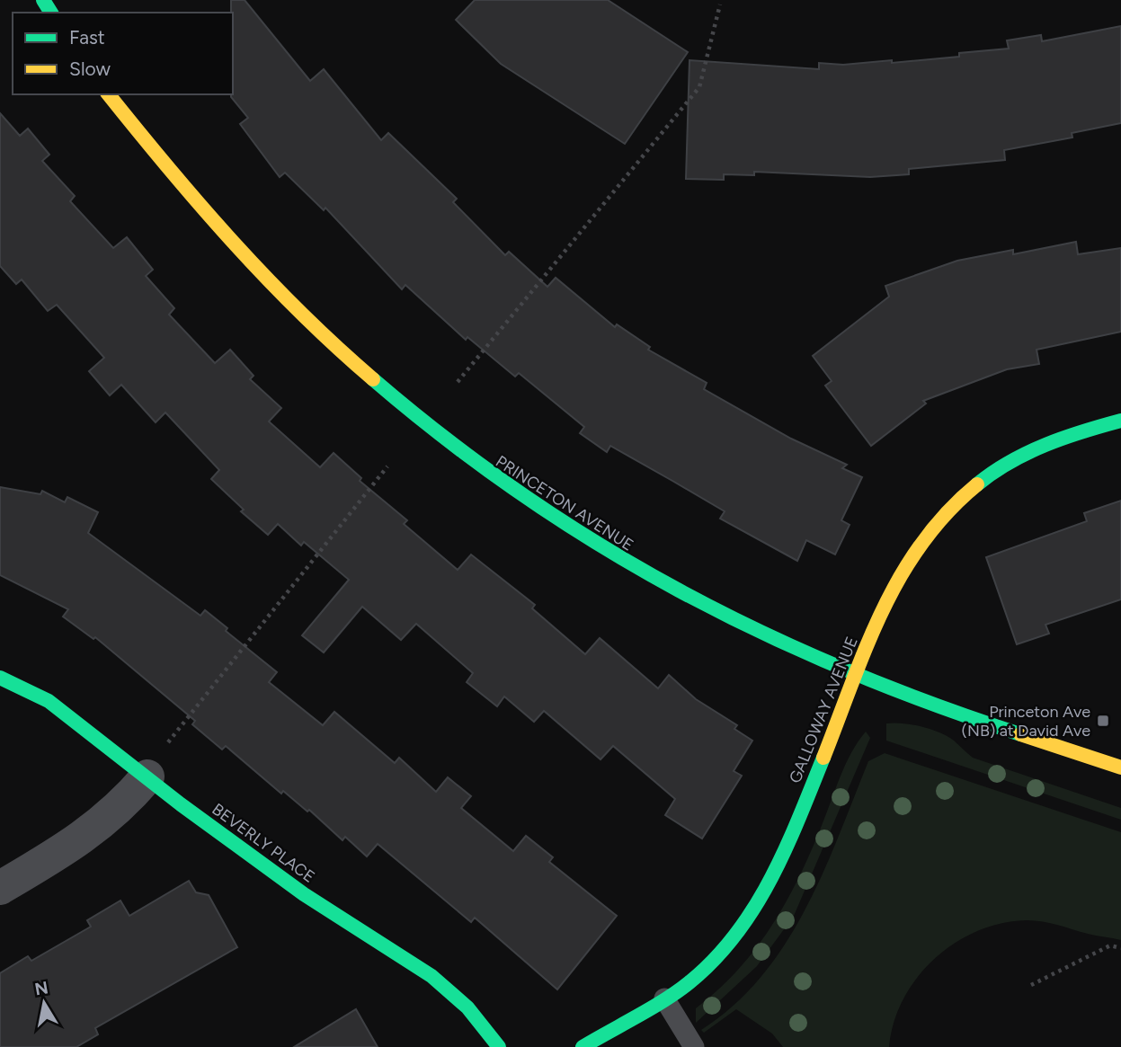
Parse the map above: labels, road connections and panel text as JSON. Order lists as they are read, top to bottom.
{
  "streets": {
    "street": ["PRINCETON AVENUE", "GALLOWAY AVENUE", "BEVERLY PLACE"]
  },
  "crossings": [
    ["PRINCETON AVENUE", "GALLOWAY AVENUE"]
  ],
  "places": {
    "transit": ["Princeton Ave (NB) at David Ave"]
  },
  "legend": ["Fast", "Slow"],
  "north": "top"
}
